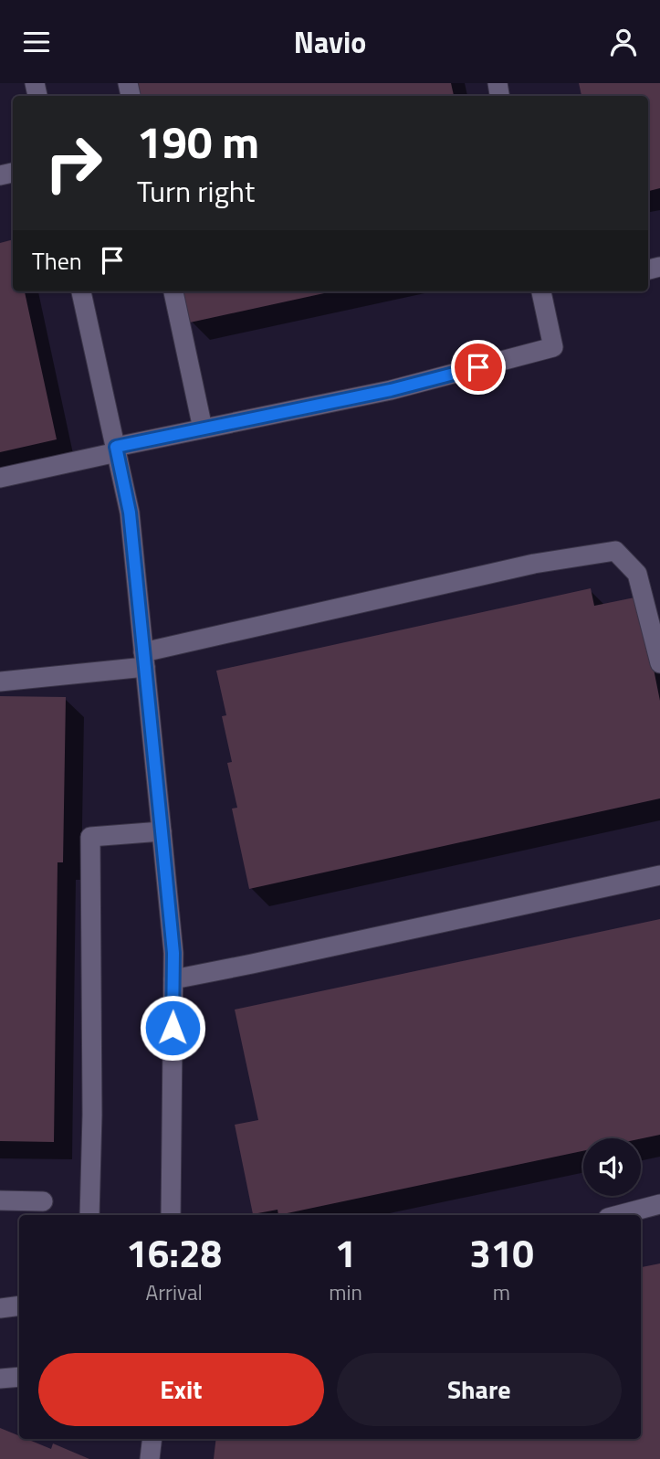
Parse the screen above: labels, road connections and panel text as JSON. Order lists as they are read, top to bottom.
{
  "page": {
    "header": "Navio",
    "turn": ["190 m", "Turn right"],
    "then": "Then",
    "eta": [
      "16:28",
      "Arrival",
      "1",
      "min",
      "310",
      "m"
    ],
    "buttons": ["Exit", "Share"]
  }
}
